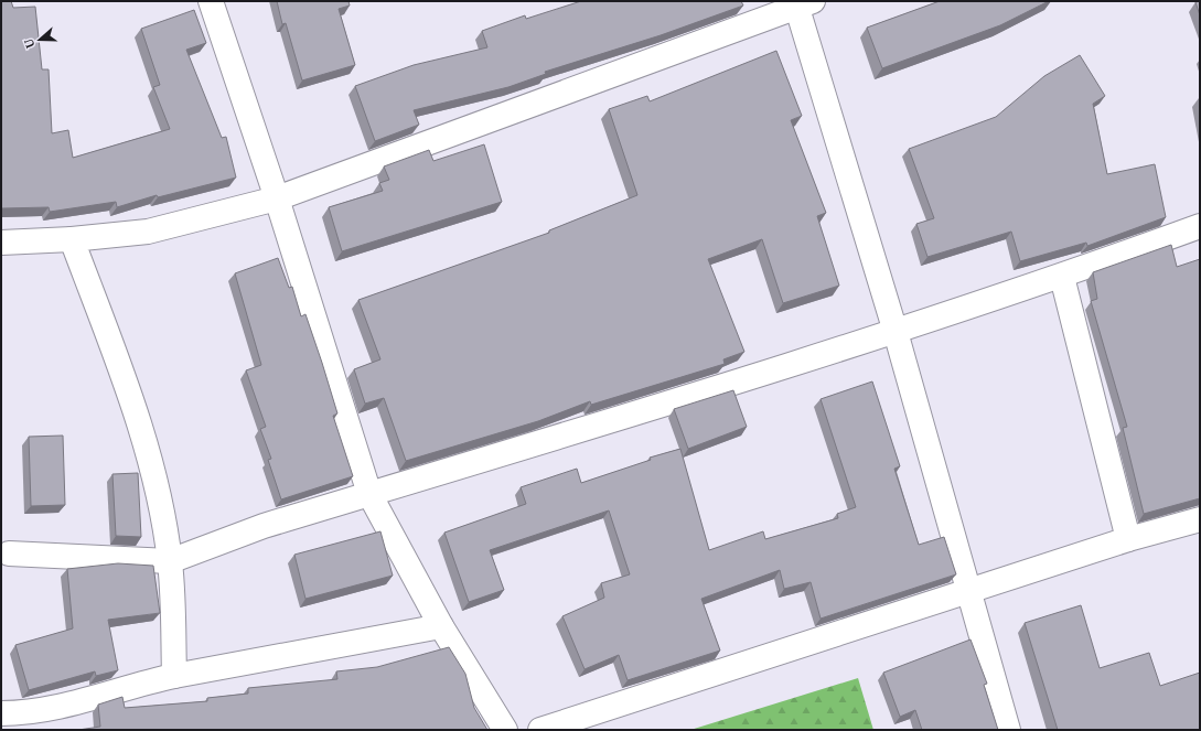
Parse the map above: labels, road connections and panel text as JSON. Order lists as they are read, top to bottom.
{
  "north": "left"
}
